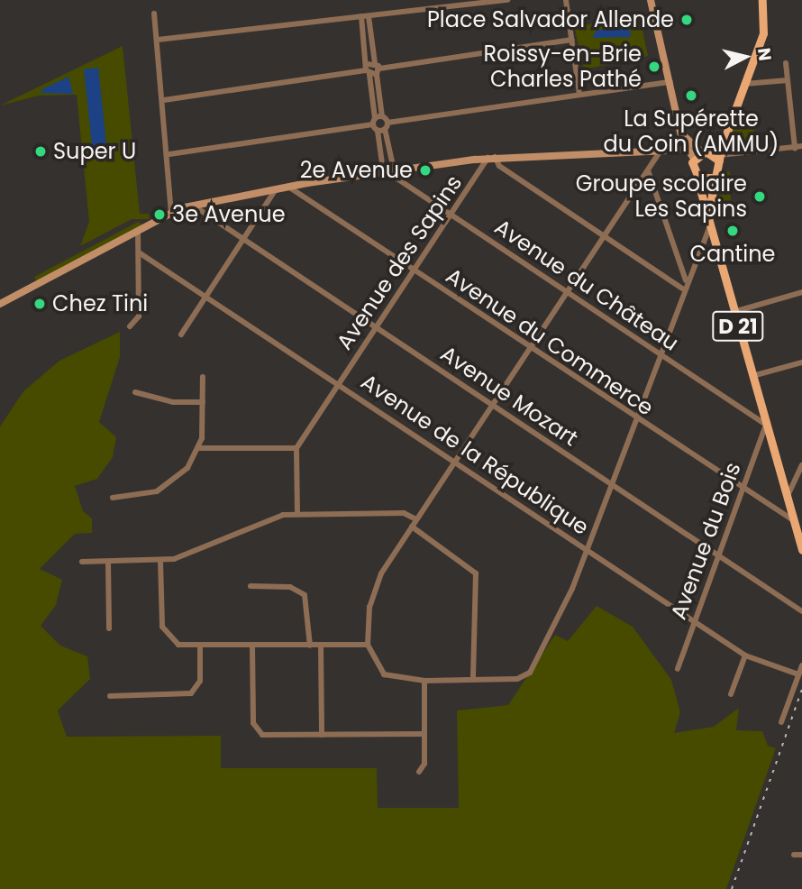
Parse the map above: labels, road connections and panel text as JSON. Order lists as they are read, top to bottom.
{
  "streets": {
    "main road": ["D 21"],
    "street": [
      "Avenue des Sapins",
      "Avenue du Château",
      "Avenue du Commerce",
      "Avenue Mozart",
      "Avenue de la République",
      "Avenue du Bois"
    ]
  },
  "crossings": [
    ["Avenue des Sapins", "Avenue du Château"],
    ["Avenue des Sapins", "Avenue du Commerce"],
    ["Avenue des Sapins", "Avenue Mozart"],
    ["Avenue des Sapins", "Avenue de la République"],
    ["Avenue du Château", "D 21"],
    ["Avenue du Château", "Avenue du Bois"],
    ["D 21", "Avenue du Commerce"],
    ["D 21", "Avenue du Bois"],
    ["Avenue du Commerce", "Avenue du Bois"],
    ["Avenue Mozart", "Avenue du Bois"],
    ["Avenue de la République", "Avenue du Bois"]
  ],
  "places": [
    "Place Salvador Allende",
    "Roissy-en-Brie Charles Pathé",
    "La Supérette du Coin (AMMU)",
    "Super U",
    "2e Avenue",
    "Groupe scolaire Les Sapins",
    "3e Avenue",
    "Cantine",
    "Chez Tini"
  ],
  "north": "right"
}
